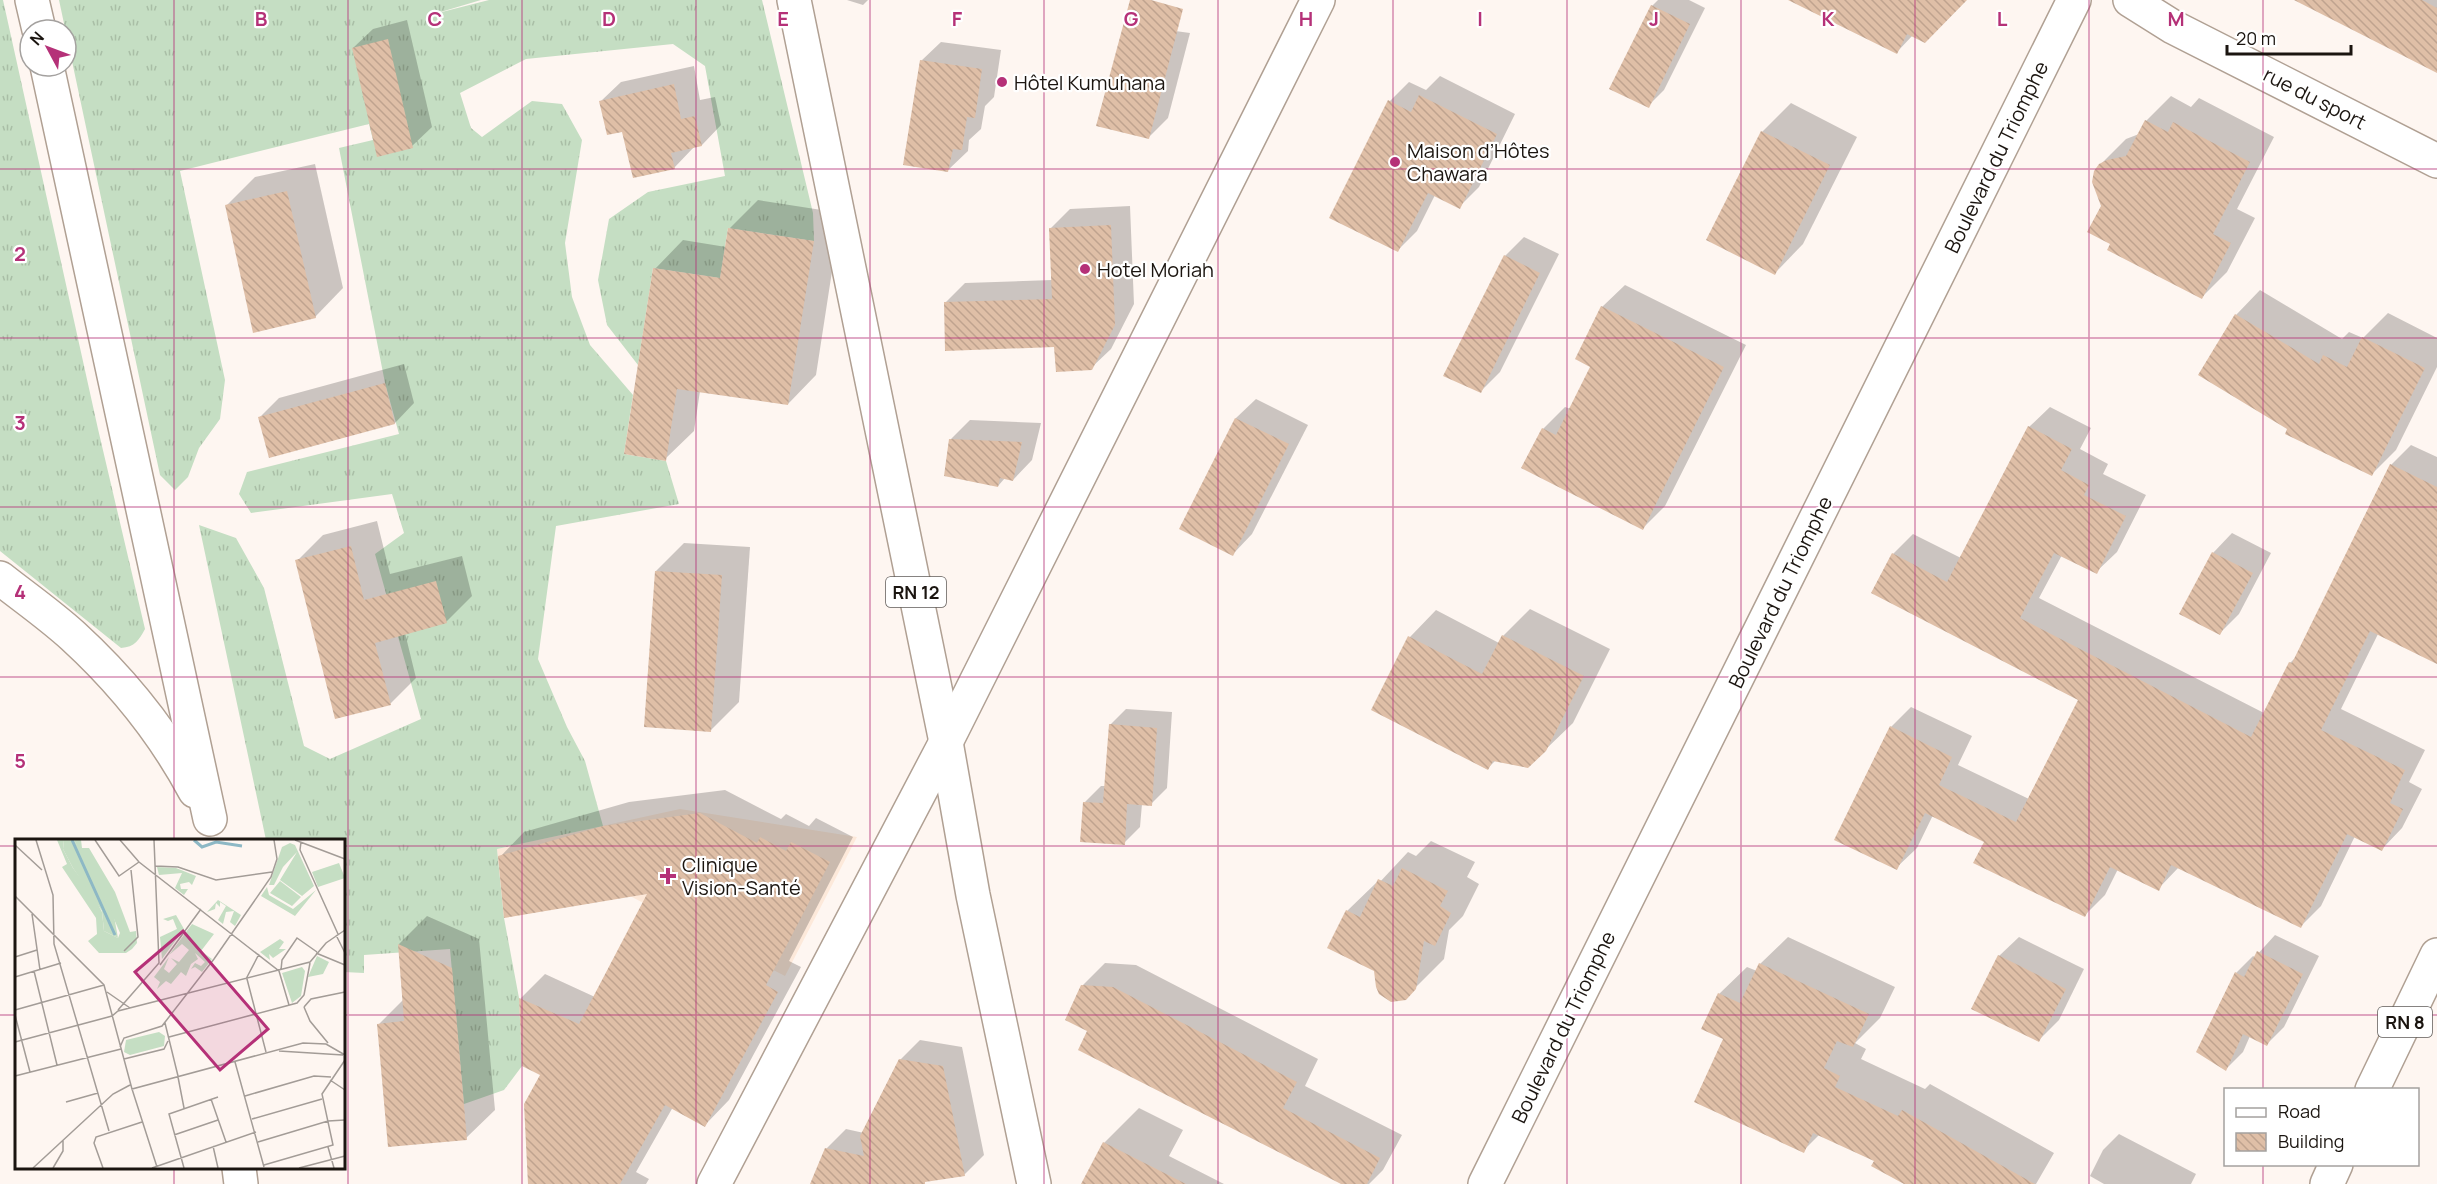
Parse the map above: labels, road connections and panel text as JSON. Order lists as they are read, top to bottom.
{
  "streets": {
    "street": [
      "rue du sport",
      "Boulevard du Triomphe",
      "RN 12",
      "RN 8"
    ]
  },
  "places": {
    "other": ["Hôtel Kumuhana", "Maison d’Hôtes Chawara", "Hotel Moriah"],
    "health": ["Clinique Vision-Santé"]
  },
  "legend": ["Road", "Building"],
  "scale_bar": "20 m",
  "north": "top left",
  "grid": {
    "columns": [
      "B",
      "C",
      "D",
      "E",
      "F",
      "G",
      "H",
      "I",
      "J",
      "K",
      "L",
      "M"
    ],
    "rows": [
      "2",
      "3",
      "4",
      "5"
    ]
  }
}
